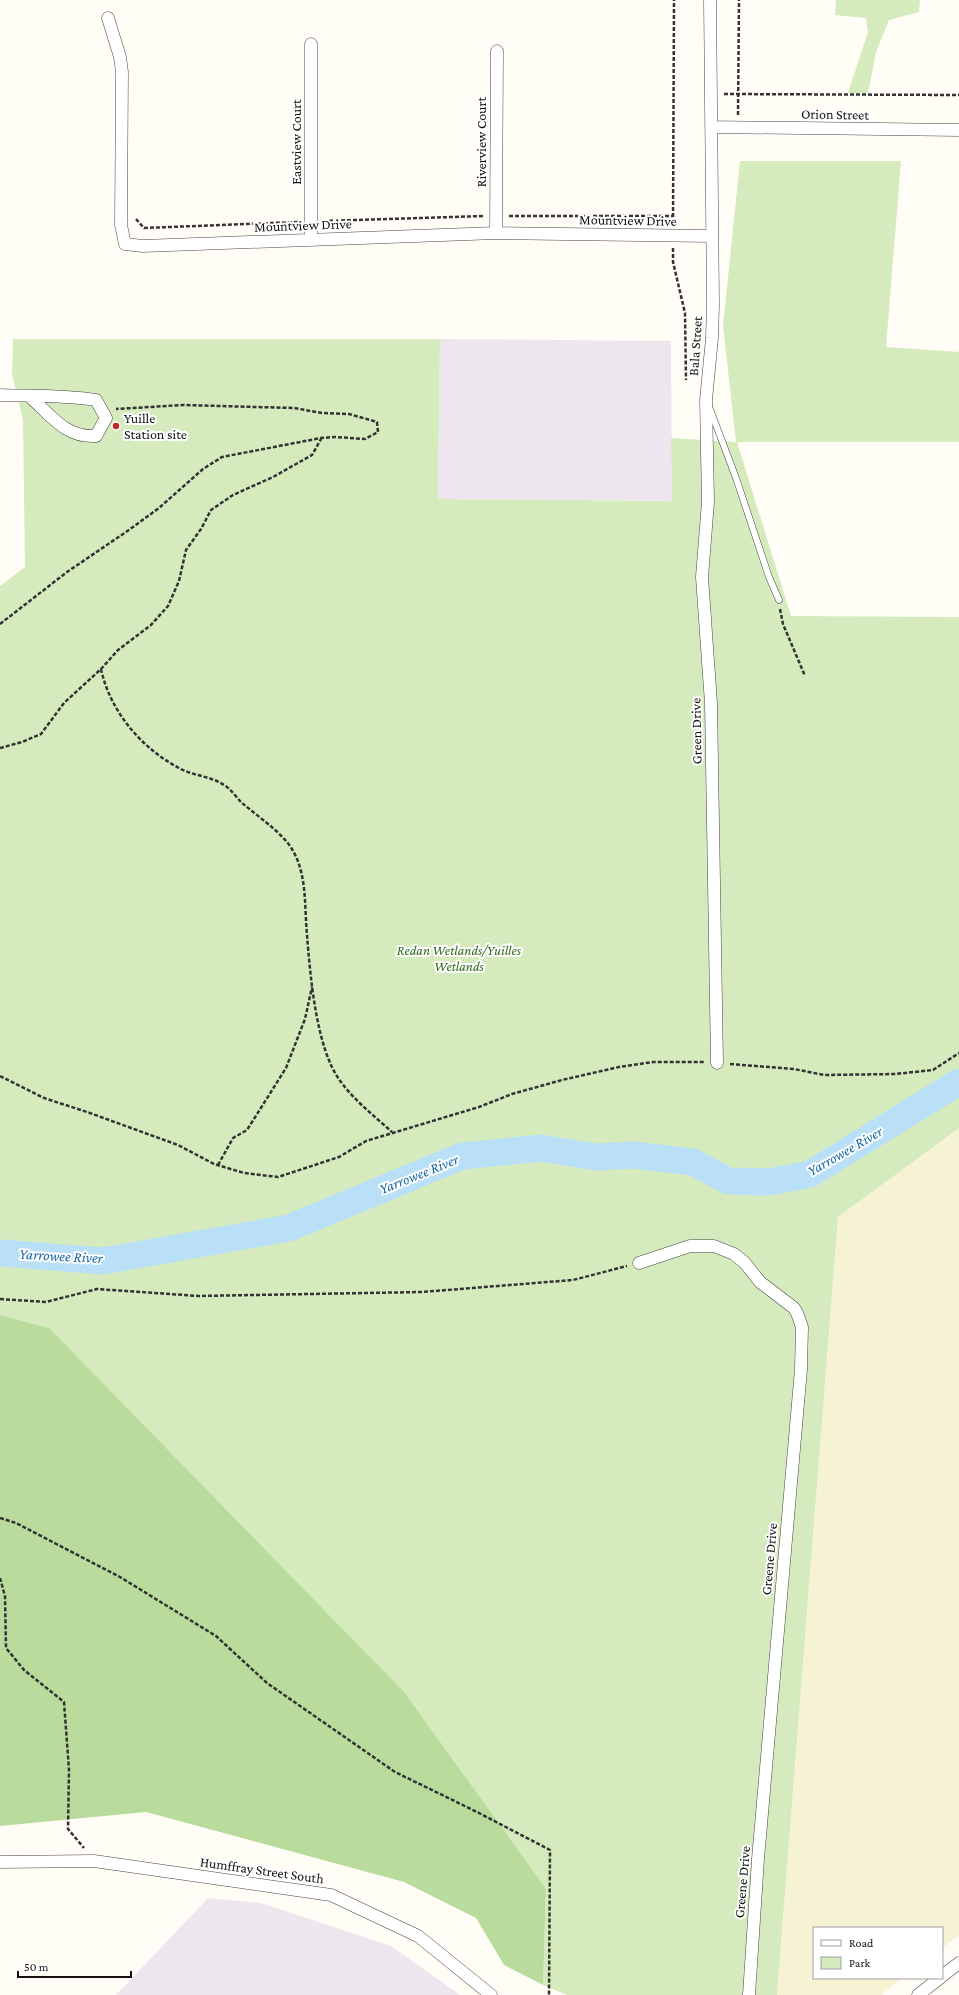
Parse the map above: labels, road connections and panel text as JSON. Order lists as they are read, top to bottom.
{
  "streets": {
    "street": [
      "Orion Street",
      "Eastview Court",
      "Riverview Court",
      "Mountview Drive",
      "Bala Street",
      "Green Drive",
      "Greene Drive",
      "Humffray Street South"
    ]
  },
  "crossings": [
    ["Orion Street", "Bala Street"],
    ["Eastview Court", "Mountview Drive"],
    ["Riverview Court", "Mountview Drive"],
    ["Mountview Drive", "Bala Street"],
    ["Bala Street", "Green Drive"]
  ],
  "water": ["Yarrowee River"],
  "parks": ["Redan Wetlands/Yuilles Wetlands"],
  "places": ["Yuille Station site"],
  "legend": ["Road", "Park"],
  "scale_bar": "50 m"
}
